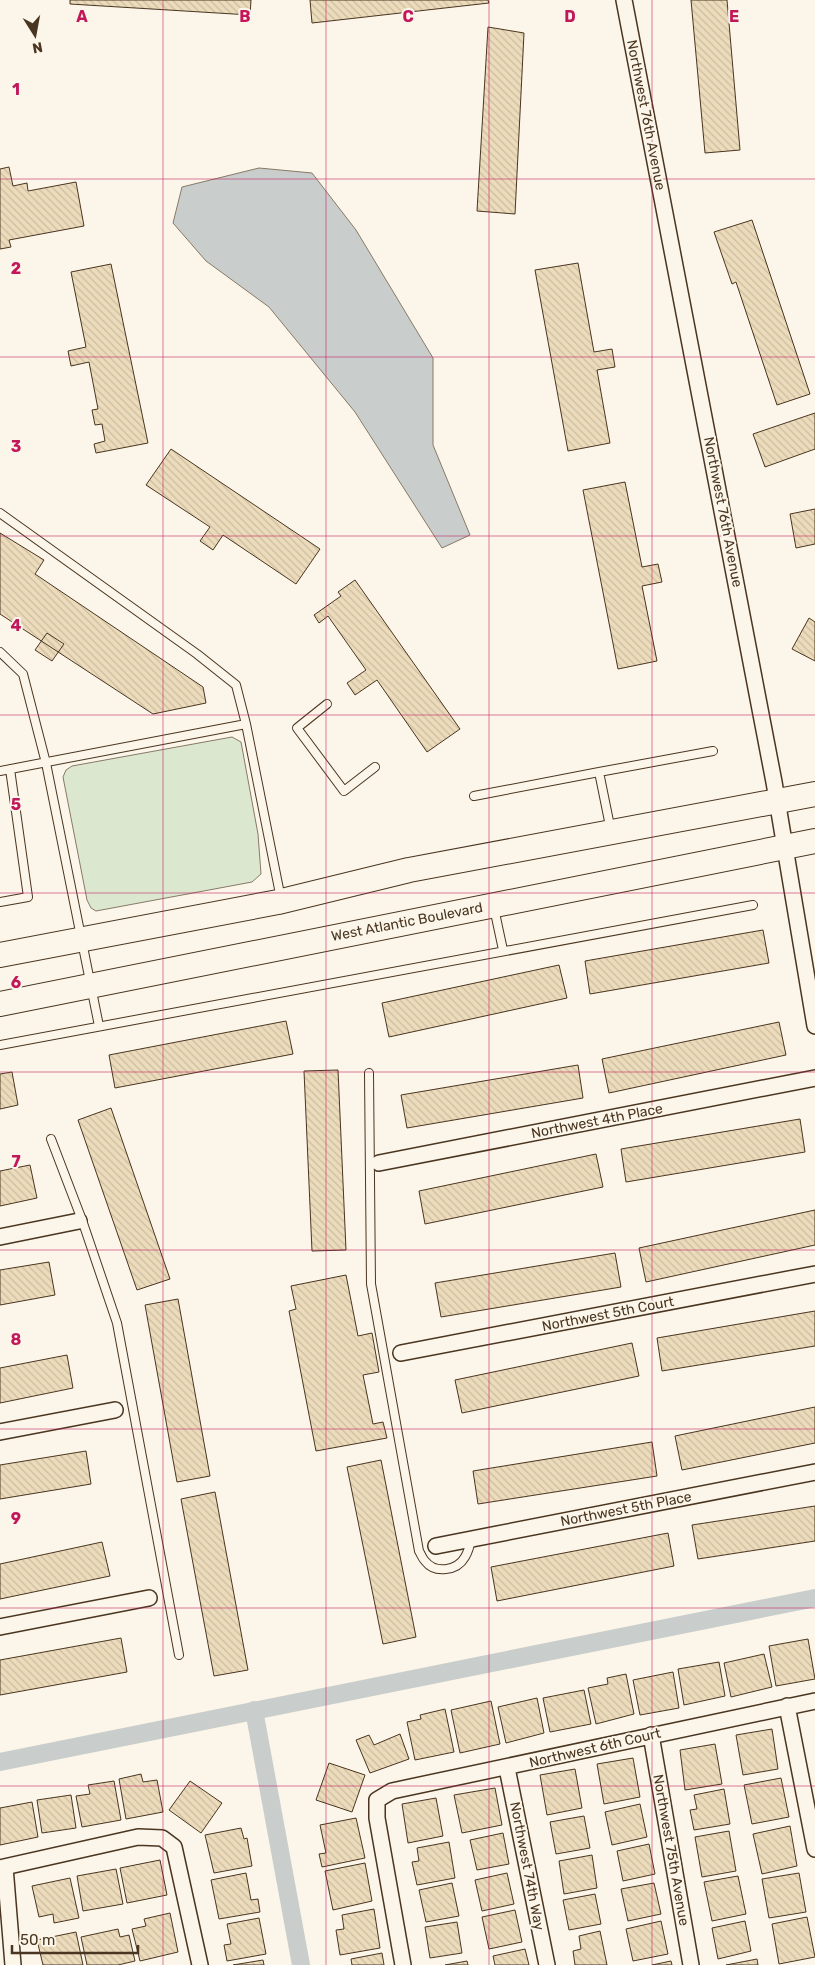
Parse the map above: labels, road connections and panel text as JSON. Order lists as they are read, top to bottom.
{
  "streets": {
    "main road": ["West Atlantic Boulevard"],
    "street": [
      "Northwest 76th Avenue",
      "Northwest 4th Place",
      "Northwest 5th Court",
      "Northwest 5th Place",
      "Northwest 6th Court",
      "Northwest 75th Avenue",
      "Northwest 74th Way"
    ]
  },
  "crossings": [
    ["Northwest 76th Avenue", "West Atlantic Boulevard"],
    ["Northwest 6th Court", "Northwest 75th Avenue"],
    ["Northwest 6th Court", "Northwest 74th Way"]
  ],
  "scale_bar": "50 m",
  "north": "bottom",
  "grid": {
    "columns": [
      "A",
      "B",
      "C",
      "D",
      "E"
    ],
    "rows": [
      "1",
      "2",
      "3",
      "4",
      "5",
      "6",
      "7",
      "8",
      "9"
    ]
  }
}
